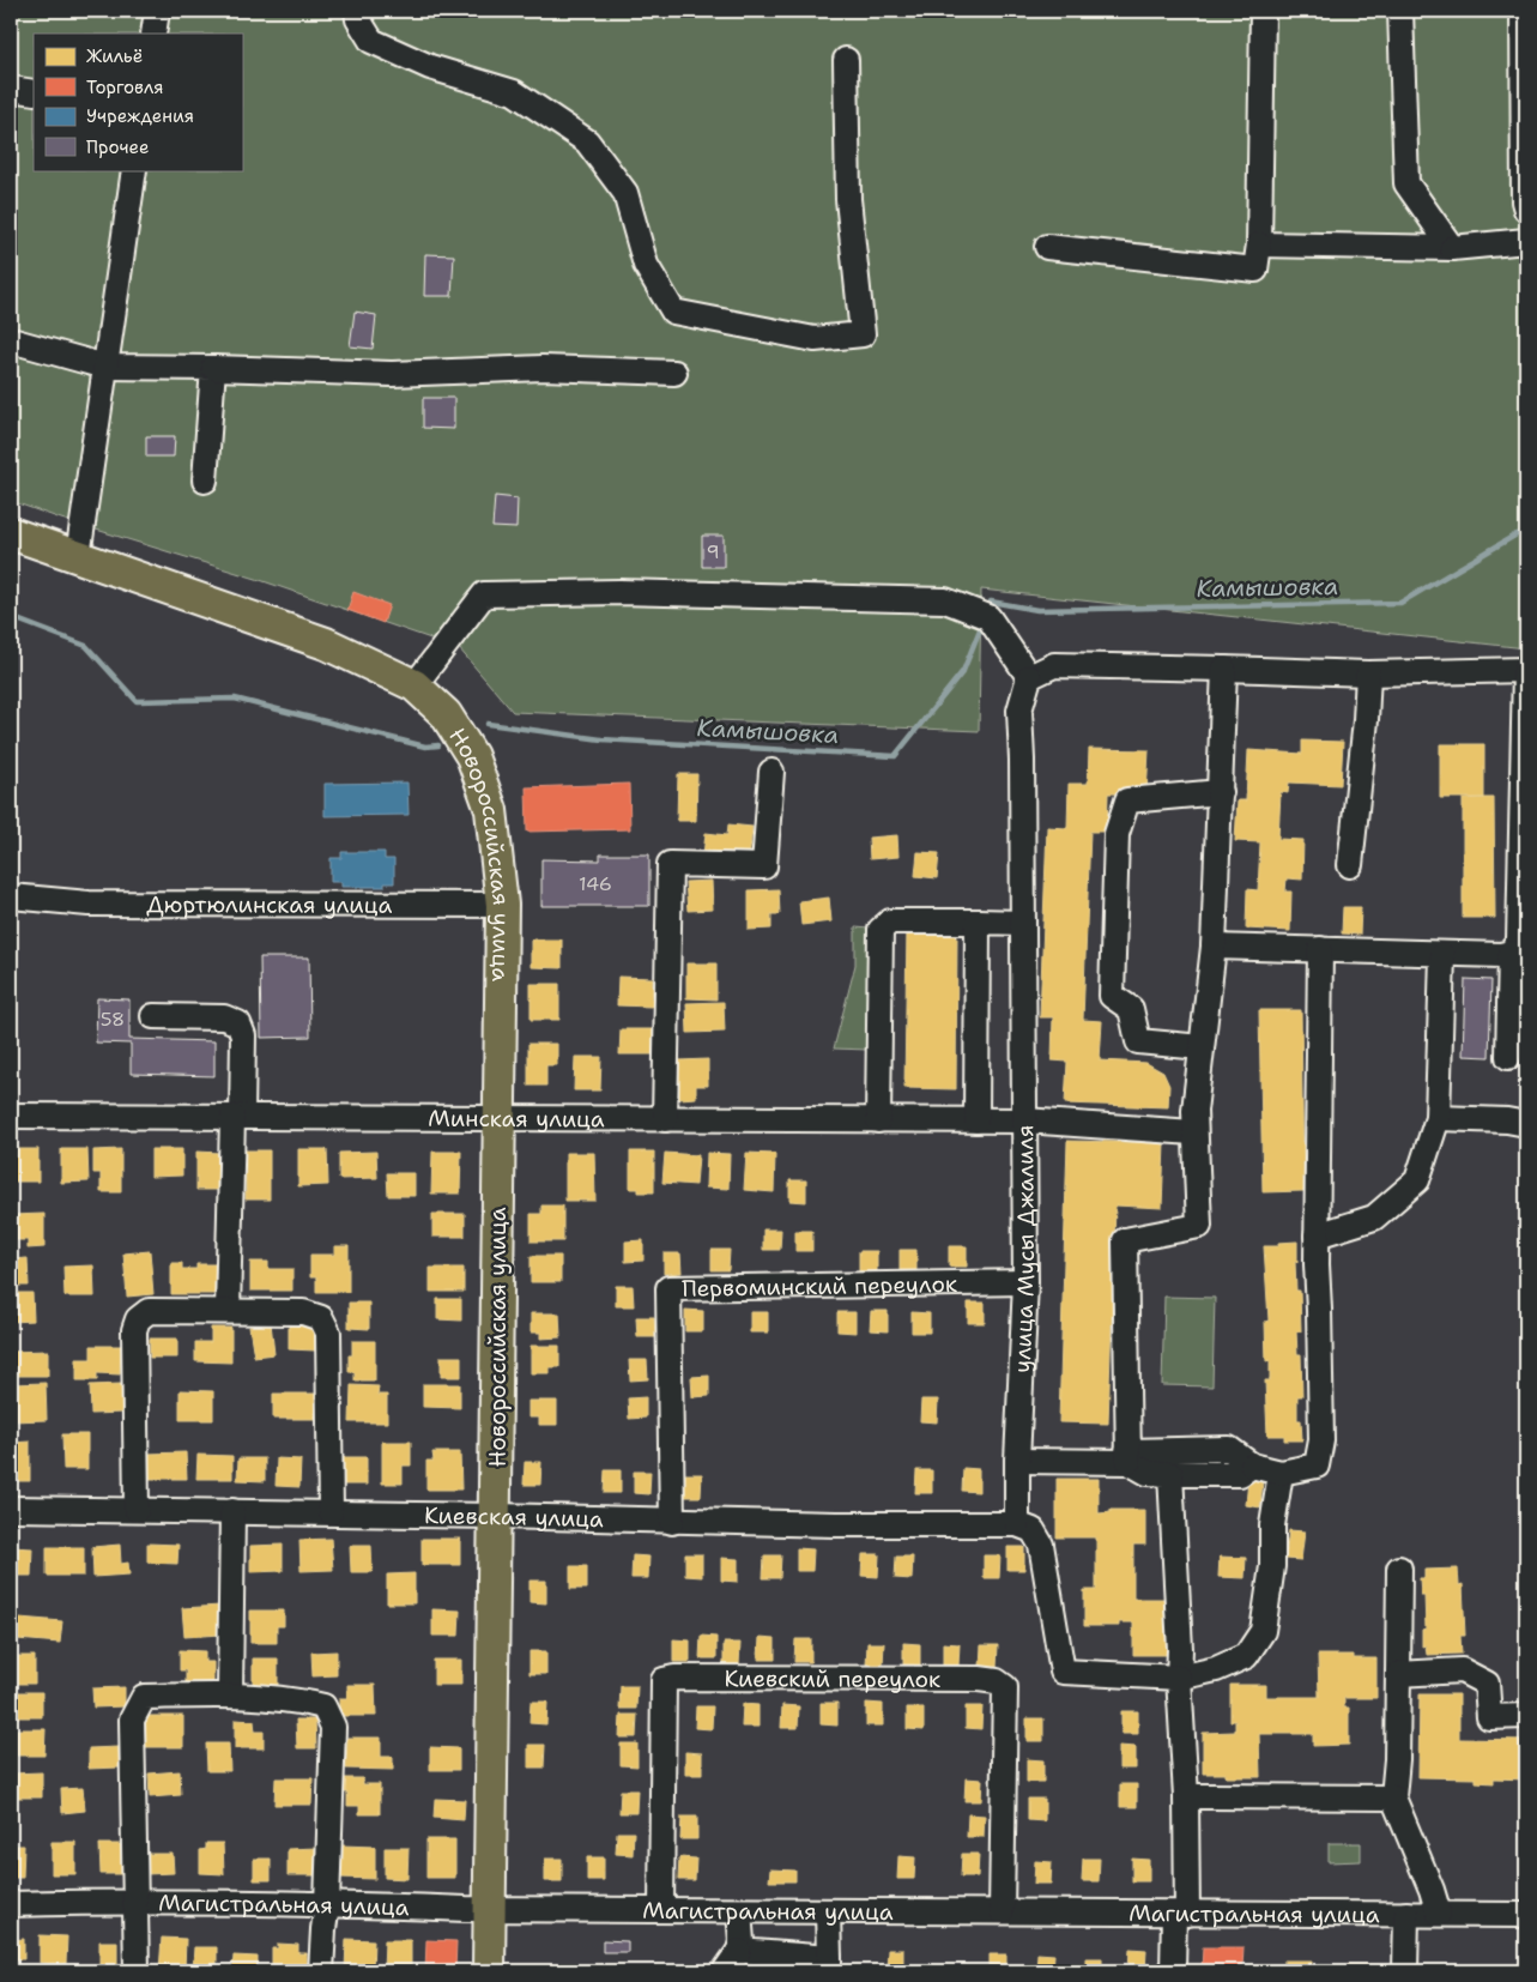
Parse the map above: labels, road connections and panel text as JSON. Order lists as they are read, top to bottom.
{
  "streets": {
    "main road": ["Новороссийская улица"],
    "street": [
      "Дюртюлинская улица",
      "Минская улица",
      "улица Мусы Джалиля",
      "Первоминский переулок",
      "Киевская улица",
      "Киевский переулок",
      "Магистральная улица"
    ]
  },
  "crossings": [
    ["Новороссийская улица", "Дюртюлинская улица"],
    ["Новороссийская улица", "Минская улица"],
    ["Новороссийская улица", "Киевская улица"],
    ["Новороссийская улица", "Магистральная улица"],
    ["Минская улица", "улица Мусы Джалиля"],
    ["улица Мусы Джалиля", "Первоминский переулок"],
    ["улица Мусы Джалиля", "Киевская улица"],
    ["Первоминский переулок", "Киевская улица"],
    ["Киевский переулок", "Магистральная улица"]
  ],
  "water": ["Камышовка"],
  "house_numbers": ["9", "146", "58"],
  "legend": [
    "Жильё",
    "Торговля",
    "Учреждения",
    "Прочее"
  ]
}
